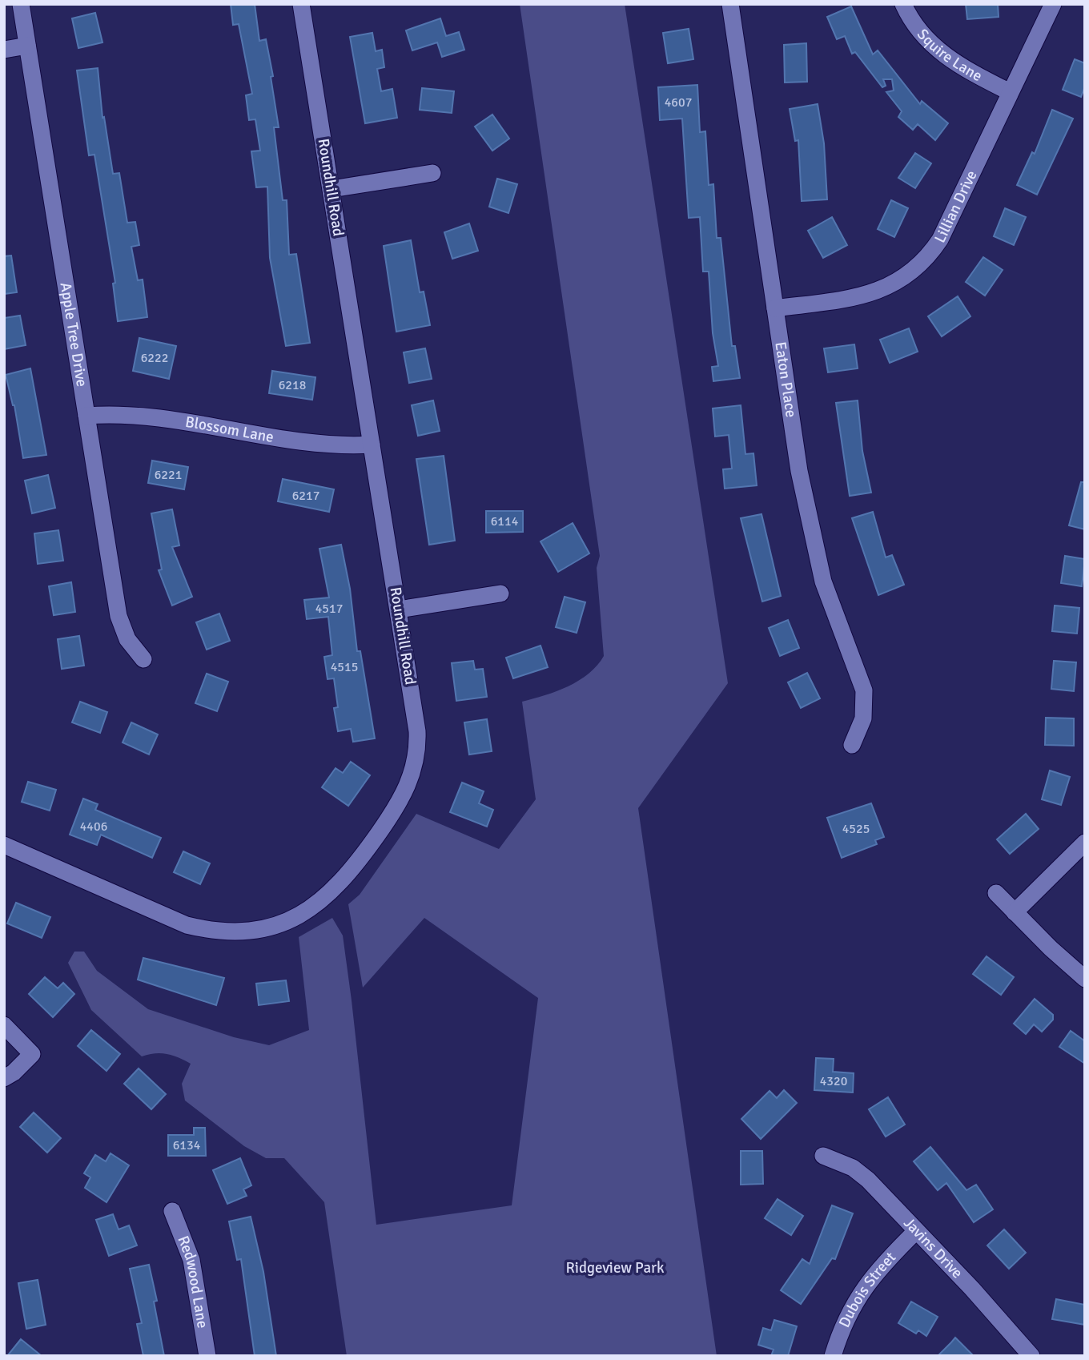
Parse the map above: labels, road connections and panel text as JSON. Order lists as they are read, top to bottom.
{
  "streets": {
    "street": [
      "Squire Lane",
      "Roundhill Road",
      "Lillian Drive",
      "Apple Tree Drive",
      "Eaton Place",
      "Blossom Lane",
      "Javins Drive",
      "Redwood Lane",
      "Dubois Street"
    ]
  },
  "crossings": [
    ["Squire Lane", "Lillian Drive"],
    ["Roundhill Road", "Blossom Lane"],
    ["Lillian Drive", "Eaton Place"],
    ["Apple Tree Drive", "Blossom Lane"],
    ["Javins Drive", "Dubois Street"]
  ],
  "parks": ["Ridgeview Park"],
  "house_numbers": [
    "4607",
    "6222",
    "6218",
    "6221",
    "6217",
    "6114",
    "4517",
    "4515",
    "4406",
    "4525",
    "4320",
    "6134"
  ]
}
